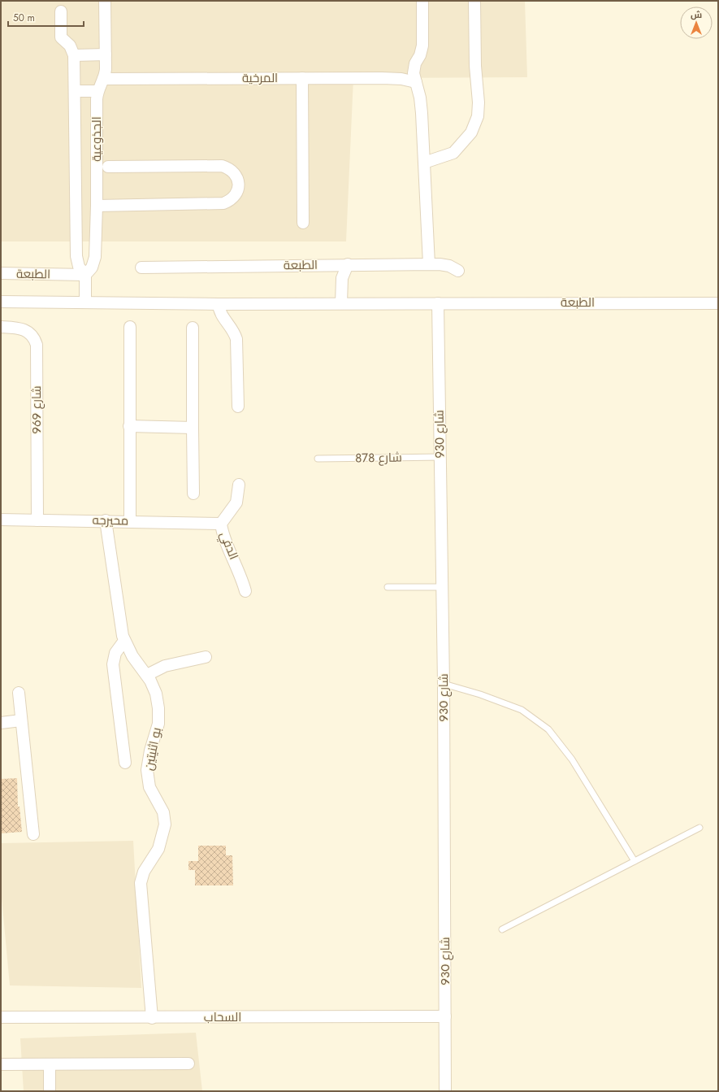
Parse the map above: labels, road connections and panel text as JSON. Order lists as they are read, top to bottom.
{
  "streets": {
    "street": [
      "المرخية",
      "الجذوعية",
      "الطبعة",
      "شارع 969",
      "شارع 930",
      "محيرجه",
      "الدفي",
      "بو اثنيتين",
      "السحاب"
    ],
    "lane": ["شارع 878"]
  },
  "crossings": [
    ["المرخية", "الجذوعية"],
    ["الجذوعية", "الطبعة"],
    ["الطبعة", "شارع 930"],
    ["شارع 969", "محيرجه"],
    ["شارع 930", "شارع 878"],
    ["شارع 930", "السحاب"],
    ["محيرجه", "الدفي"],
    ["محيرجه", "بو اثنيتين"],
    ["بو اثنيتين", "السحاب"]
  ],
  "scale_bar": "50 m",
  "north": "top"
}
